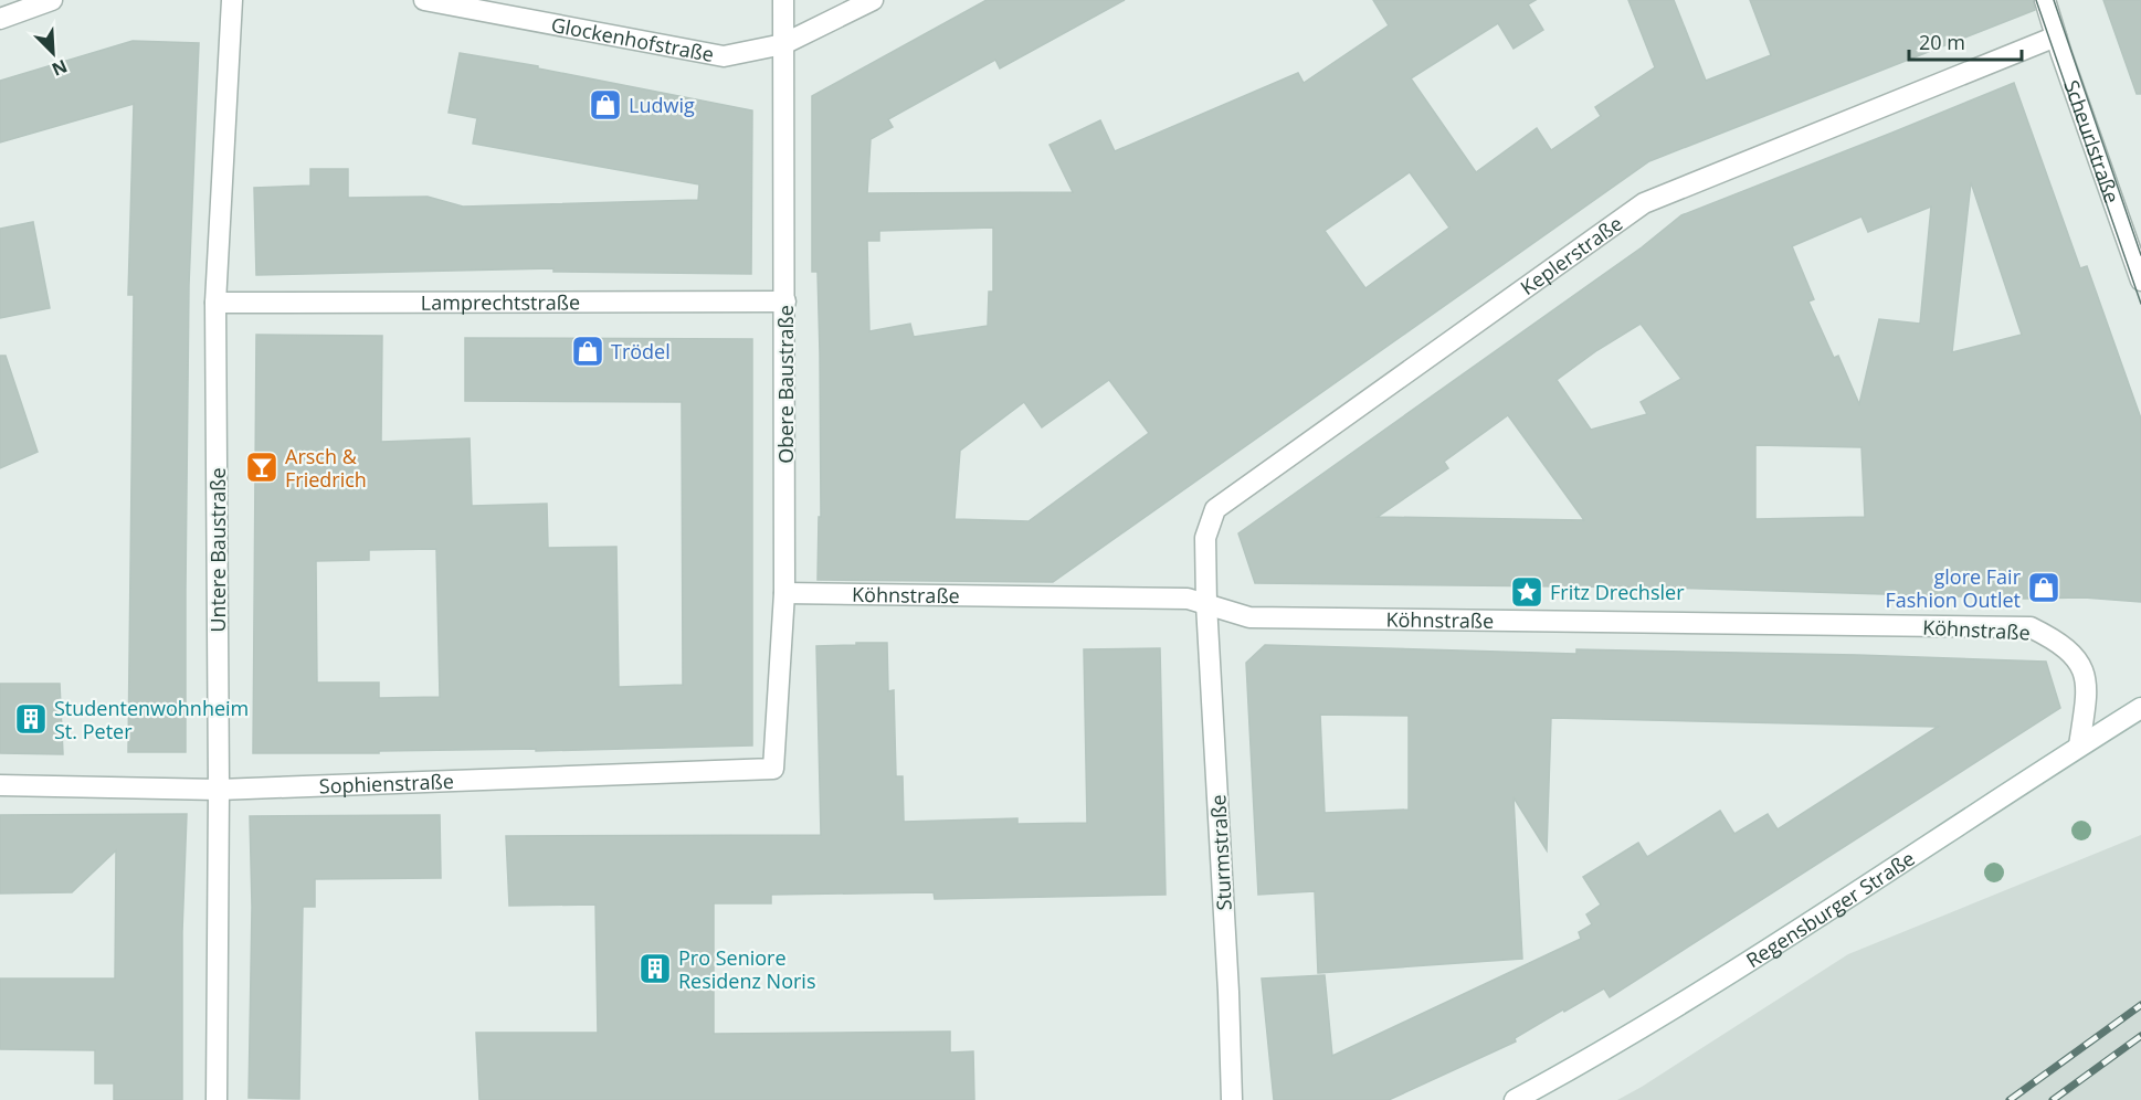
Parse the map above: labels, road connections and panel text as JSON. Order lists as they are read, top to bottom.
{
  "streets": {
    "street": [
      "Glockenhofstraße",
      "Scheurlstraße",
      "Keplerstraße",
      "Lamprechtstraße",
      "Obere Baustraße",
      "Untere Baustraße",
      "Köhnstraße",
      "Sophienstraße",
      "Sturmstraße",
      "Regensburger Straße"
    ]
  },
  "crossings": [
    ["Glockenhofstraße", "Obere Baustraße"],
    ["Scheurlstraße", "Keplerstraße"],
    ["Keplerstraße", "Köhnstraße"],
    ["Keplerstraße", "Sturmstraße"],
    ["Lamprechtstraße", "Obere Baustraße"],
    ["Lamprechtstraße", "Untere Baustraße"],
    ["Obere Baustraße", "Köhnstraße"],
    ["Obere Baustraße", "Sophienstraße"],
    ["Untere Baustraße", "Sophienstraße"],
    ["Köhnstraße", "Sturmstraße"],
    ["Köhnstraße", "Regensburger Straße"]
  ],
  "places": {
    "shop": ["Ludwig", "Trödel", "glore Fair Fashion Outlet"],
    "bar": ["Arsch & Friedrich"],
    "place": ["Fritz Drechsler"],
    "building": ["Studentenwohnheim St. Peter", "Pro Seniore Residenz Noris"]
  },
  "scale_bar": "20 m",
  "north": "bottom right"
}
